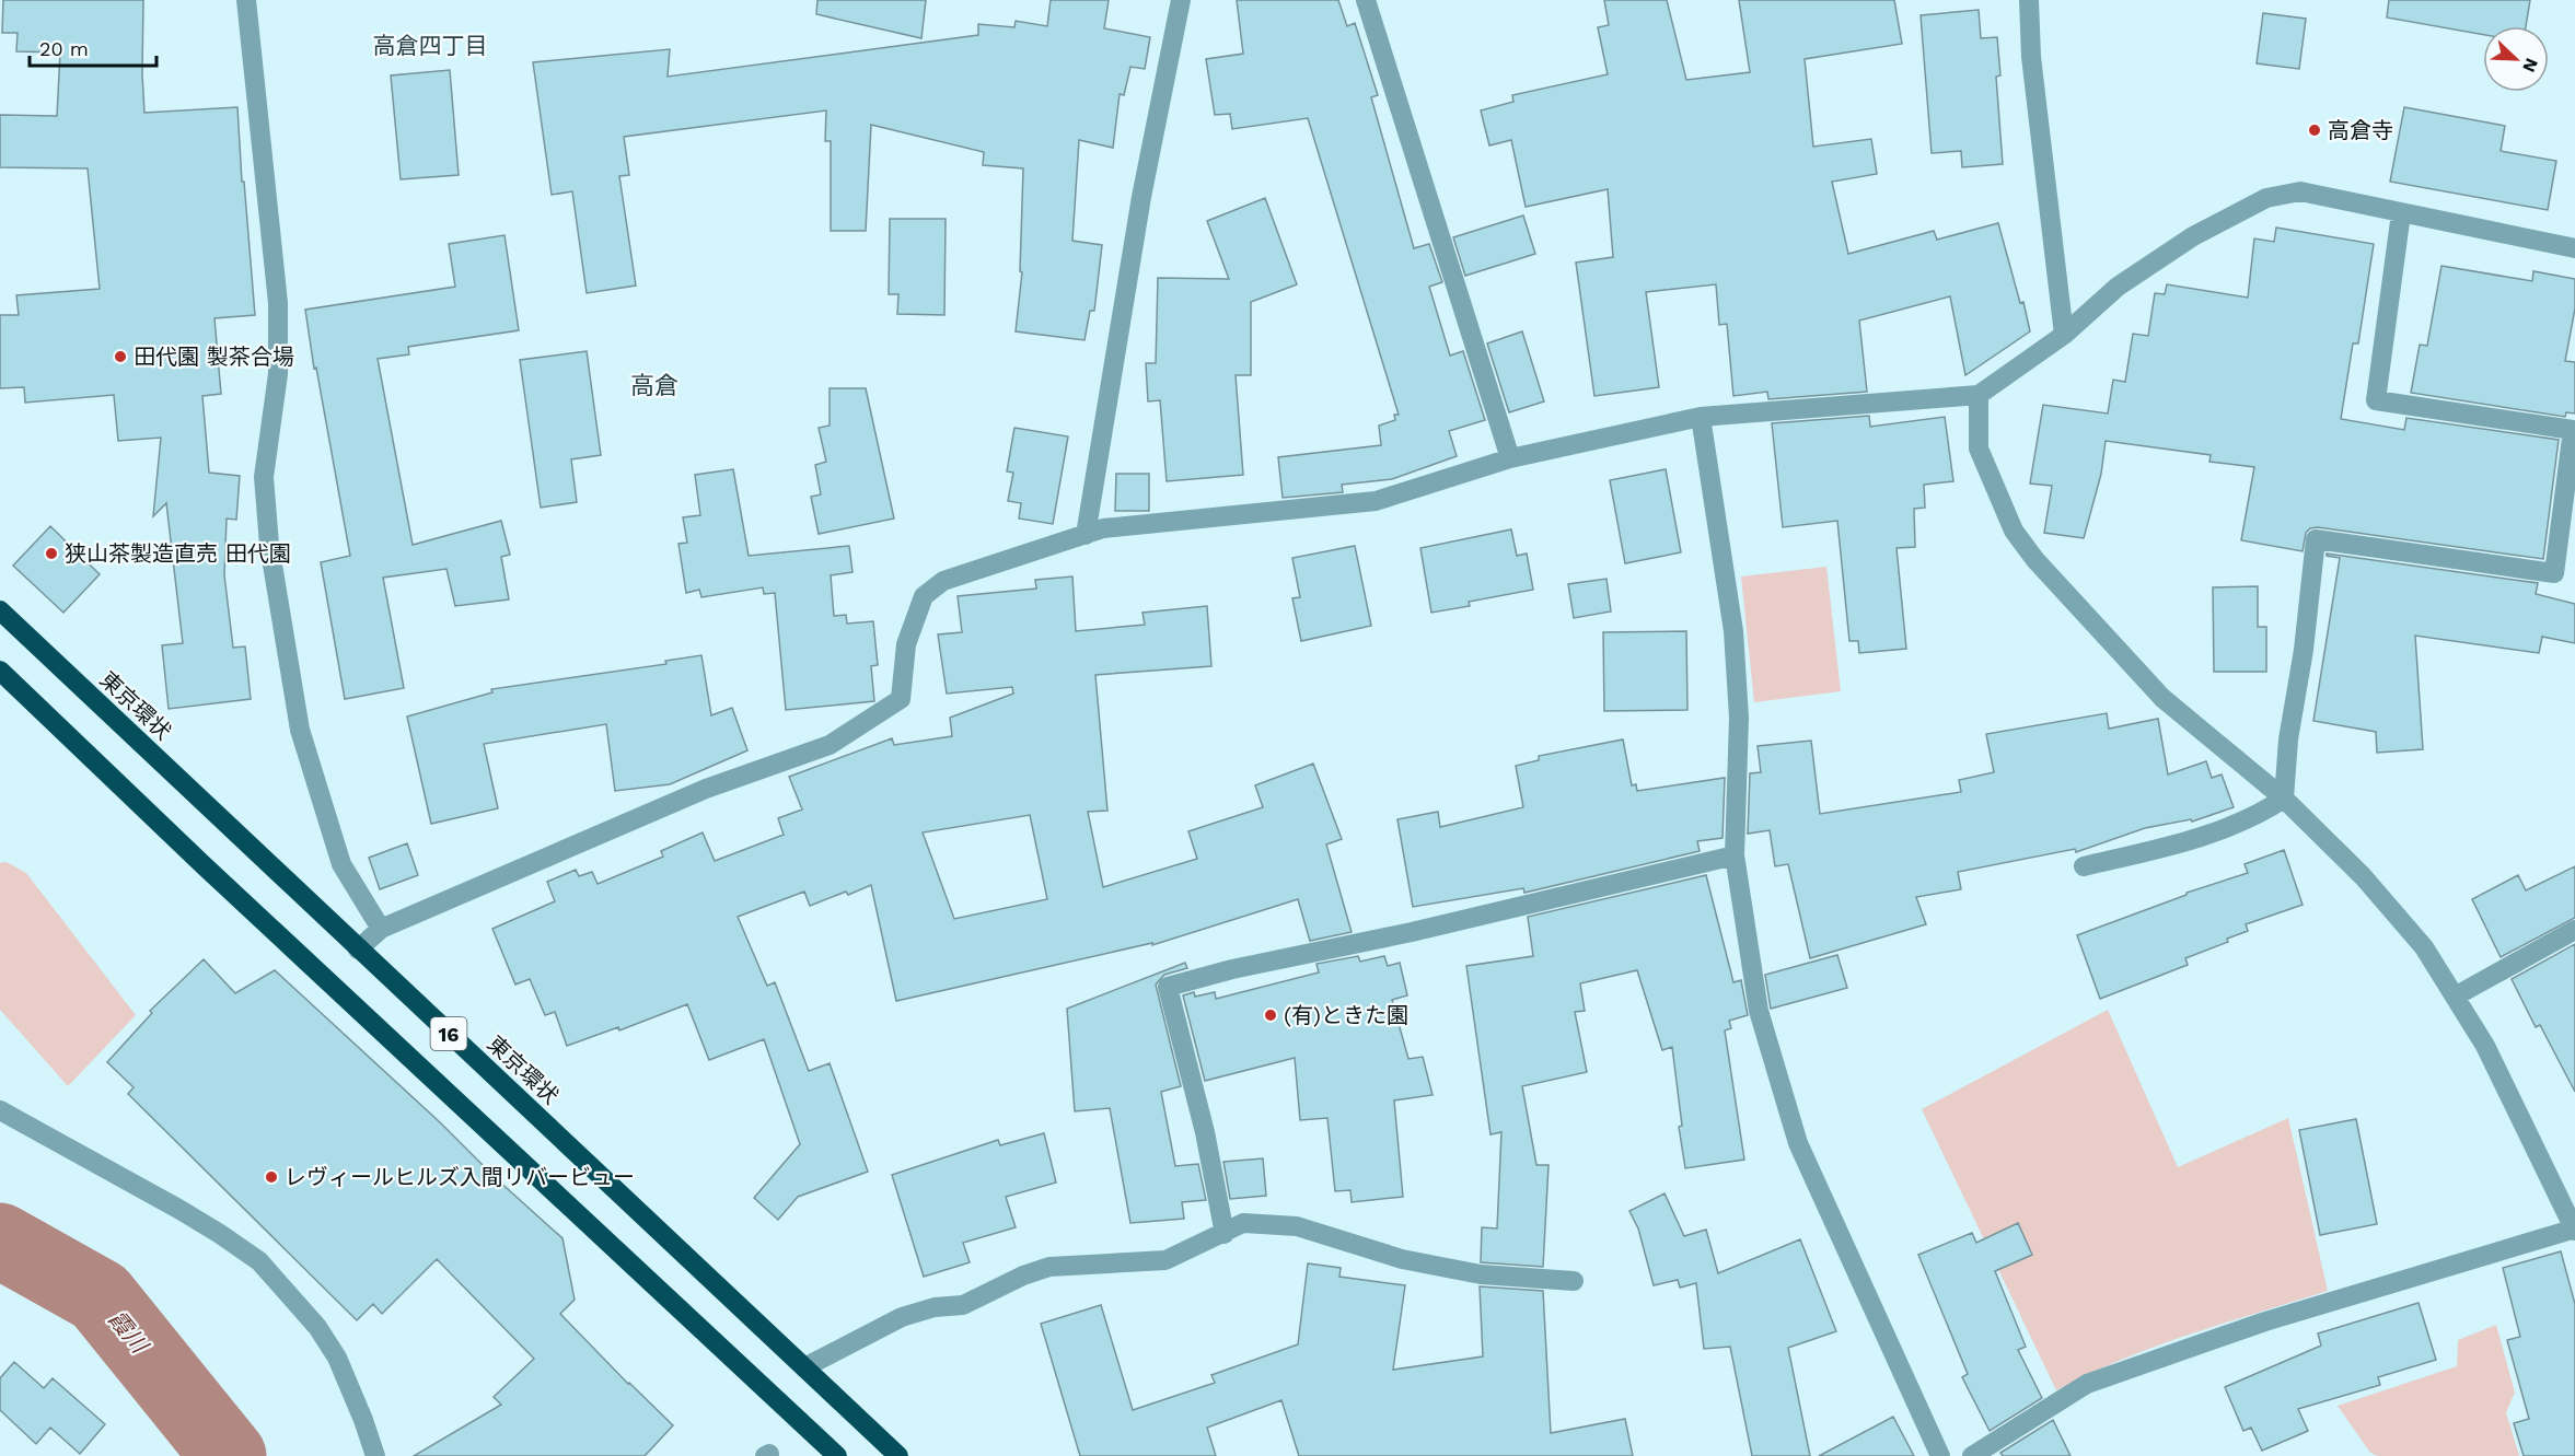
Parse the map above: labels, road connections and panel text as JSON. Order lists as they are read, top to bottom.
{
  "streets": {
    "highway": ["東京環状", "16"]
  },
  "districts": ["高倉四丁目", "高倉"],
  "water": ["霞川"],
  "places": [
    "高倉寺",
    "田代園 製茶合場",
    "狭山茶製造直売 田代園",
    "(有)ときた園",
    "レヴィールヒルズ入間リバービュー"
  ],
  "scale_bar": "20 m",
  "north": "bottom right"
}
